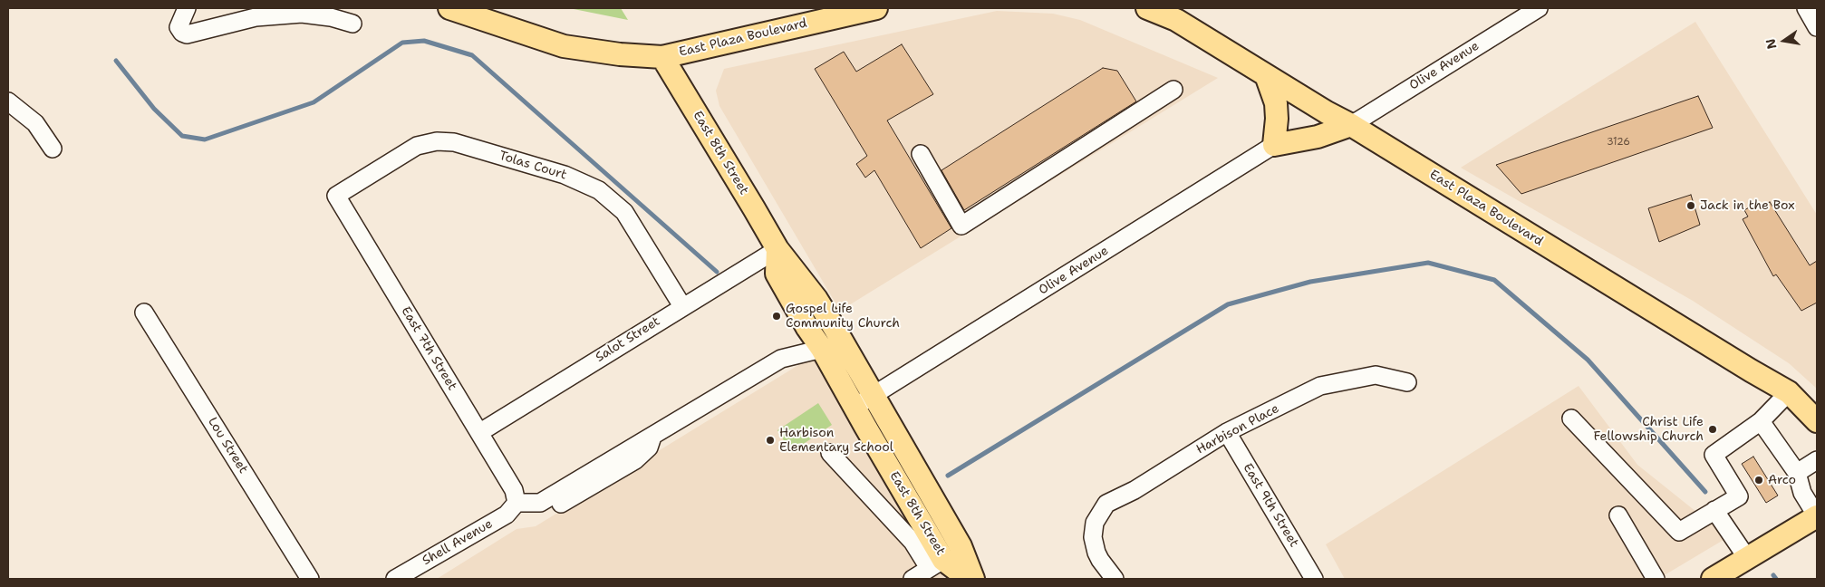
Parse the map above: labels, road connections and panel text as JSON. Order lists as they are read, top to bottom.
{
  "streets": {
    "main road": ["East Plaza Boulevard", "East 8th Street"],
    "street": [
      "Olive Avenue",
      "Tolas Court",
      "Salot Street",
      "East 7th Street",
      "Harbison Place",
      "Lou Street",
      "East 9th Street",
      "Shell Avenue"
    ]
  },
  "crossings": [
    ["East Plaza Boulevard", "Olive Avenue"],
    ["East Plaza Boulevard", "East 8th Street"],
    ["Olive Avenue", "East 8th Street"],
    ["East 8th Street", "Salot Street"],
    ["Tolas Court", "Salot Street"],
    ["Tolas Court", "East 7th Street"],
    ["Salot Street", "East 7th Street"],
    ["East 7th Street", "Shell Avenue"],
    ["Harbison Place", "East 9th Street"]
  ],
  "places": [
    "Jack in the Box",
    "Gospel Life Community Church",
    "Christ Life Fellowship Church",
    "Harbison Elementary School",
    "Arco"
  ],
  "house_numbers": ["3126"],
  "north": "left"
}
